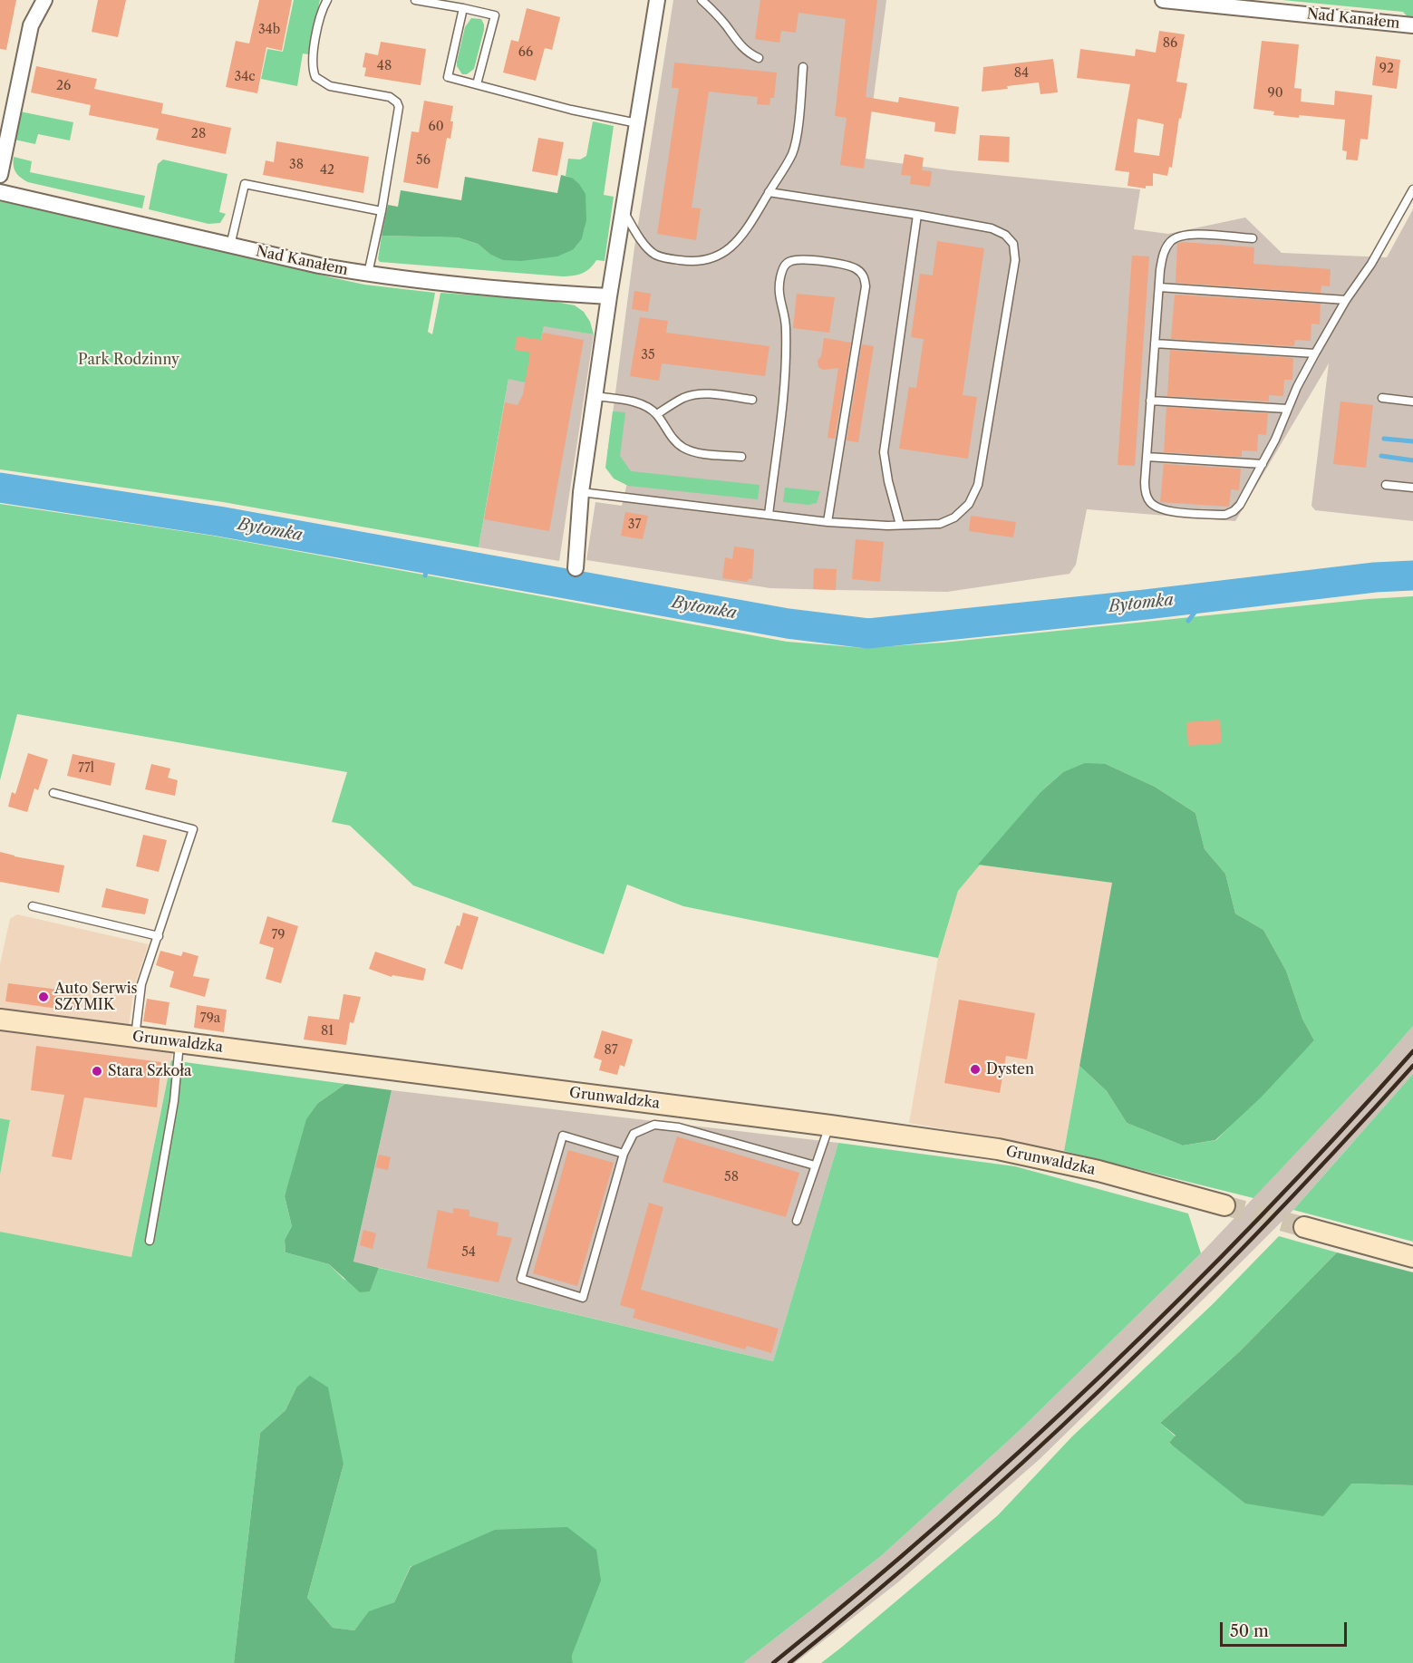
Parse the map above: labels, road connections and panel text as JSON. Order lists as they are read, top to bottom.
{
  "streets": {
    "street": ["Nad Kanałem", "Grunwaldzka"]
  },
  "water": ["Bytomka"],
  "parks": ["Park Rodzinny"],
  "places": ["Auto Serwis SZYMIK", "Dysten", "Stara Szkoła"],
  "house_numbers": [
    "34b",
    "86",
    "66",
    "48",
    "92",
    "84",
    "34c",
    "26",
    "90",
    "60",
    "28",
    "56",
    "38",
    "42",
    "35",
    "37",
    "77l",
    "79",
    "79a",
    "81",
    "87",
    "58",
    "54"
  ],
  "scale_bar": "50 m"
}
